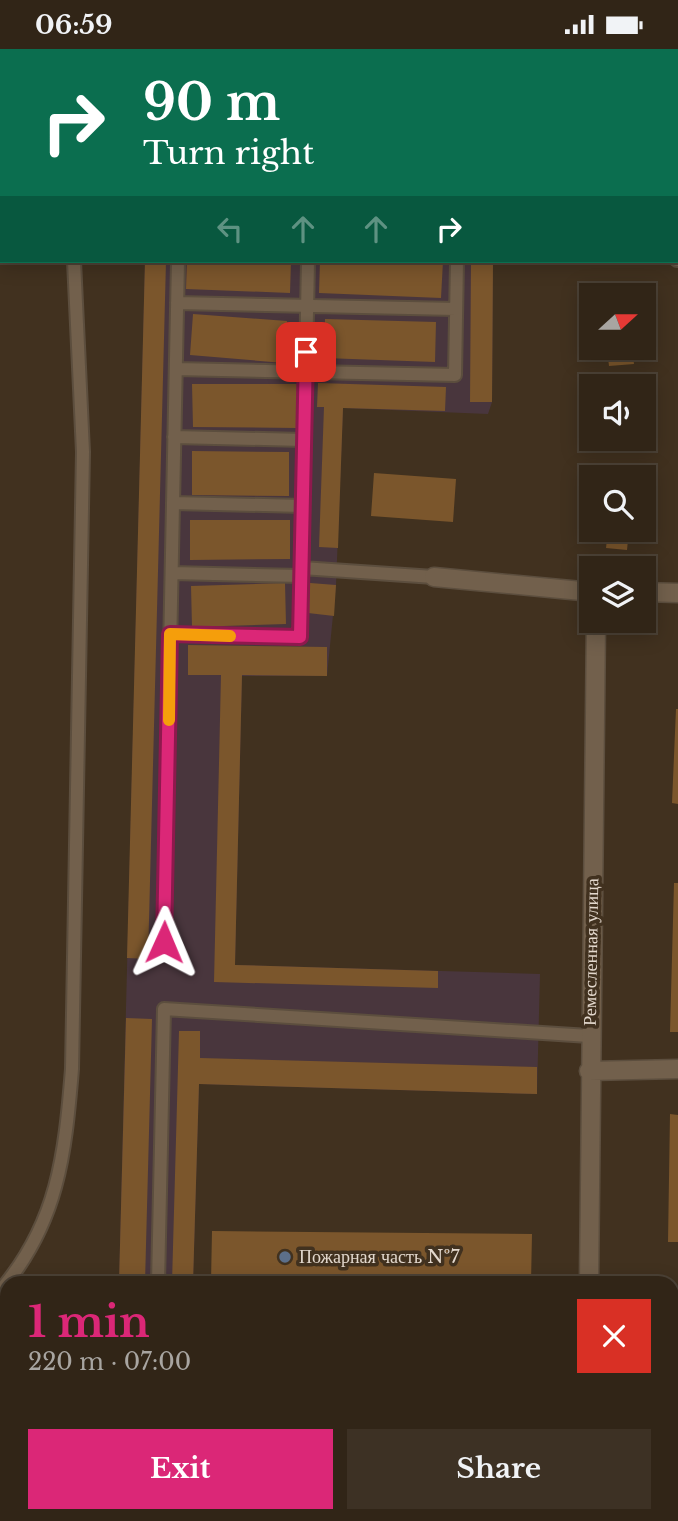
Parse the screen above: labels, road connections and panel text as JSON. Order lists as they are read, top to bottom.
{
  "streets": {
    "street": ["Ремесленная улица"]
  },
  "places": ["Пожарная часть №7"],
  "north": "right",
  "page": {
    "status": "06:59",
    "turn": ["90 m", "Turn right"],
    "heading": ["1 min", "220 m · 07:00"],
    "buttons": ["Exit", "Share"]
  }
}
